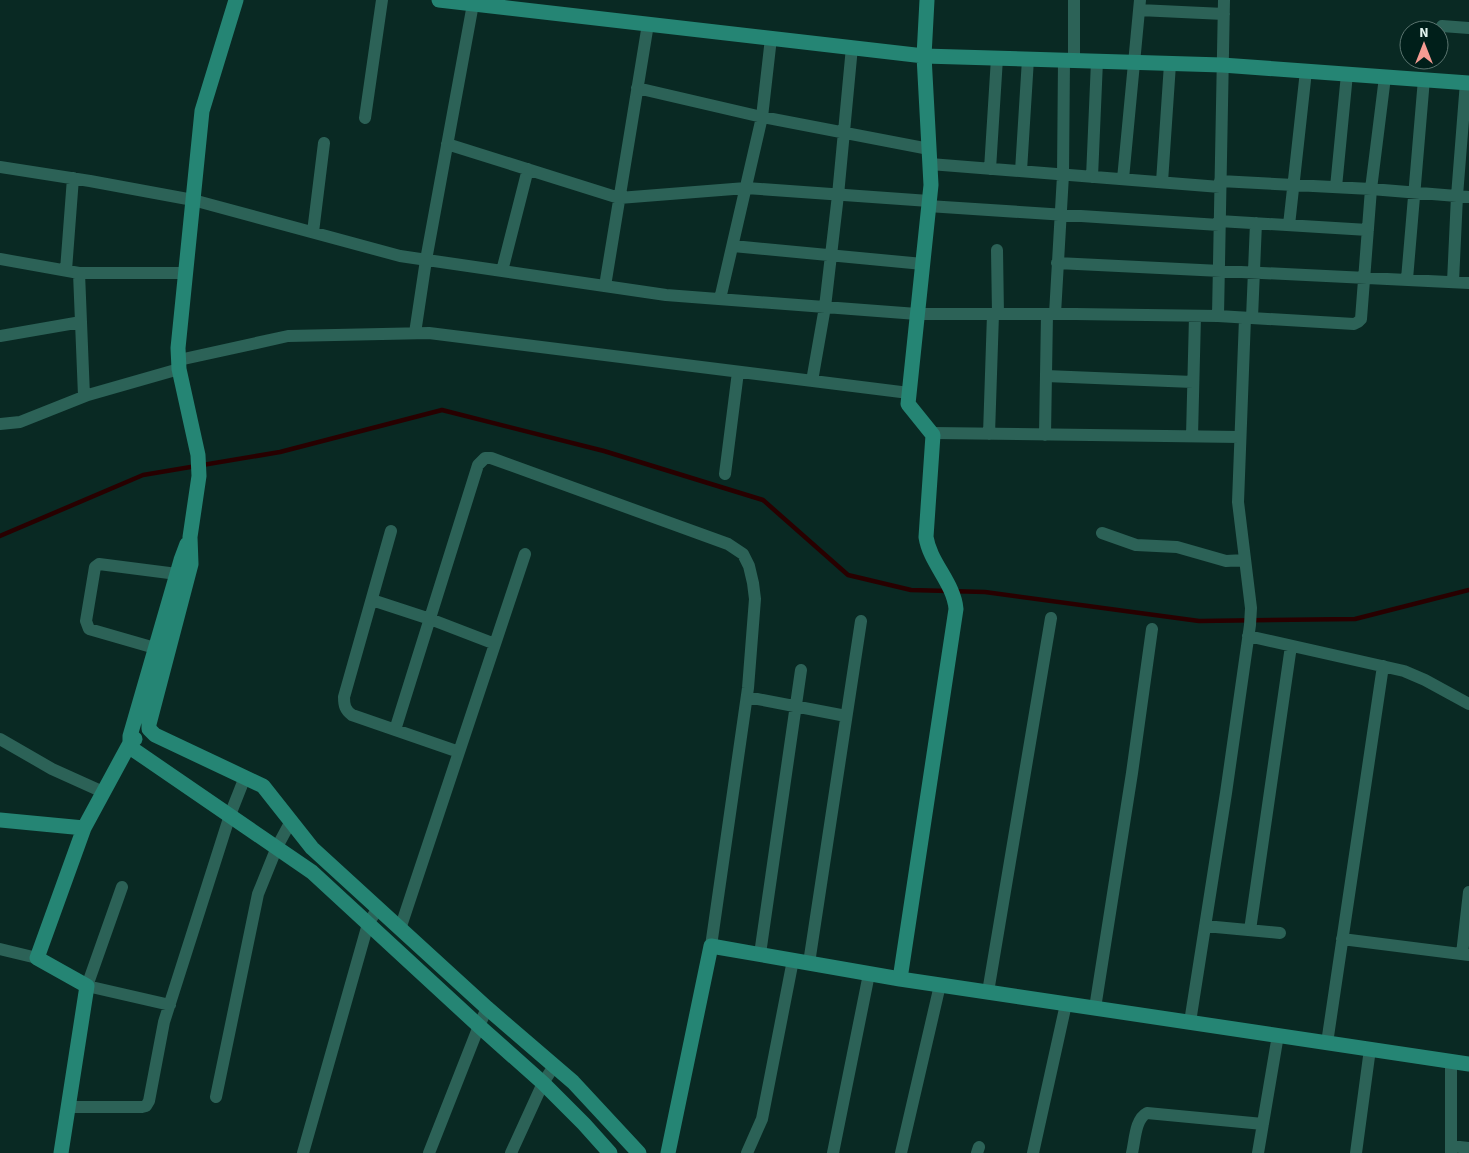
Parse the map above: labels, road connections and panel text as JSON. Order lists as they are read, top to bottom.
{
  "north": "top"
}
